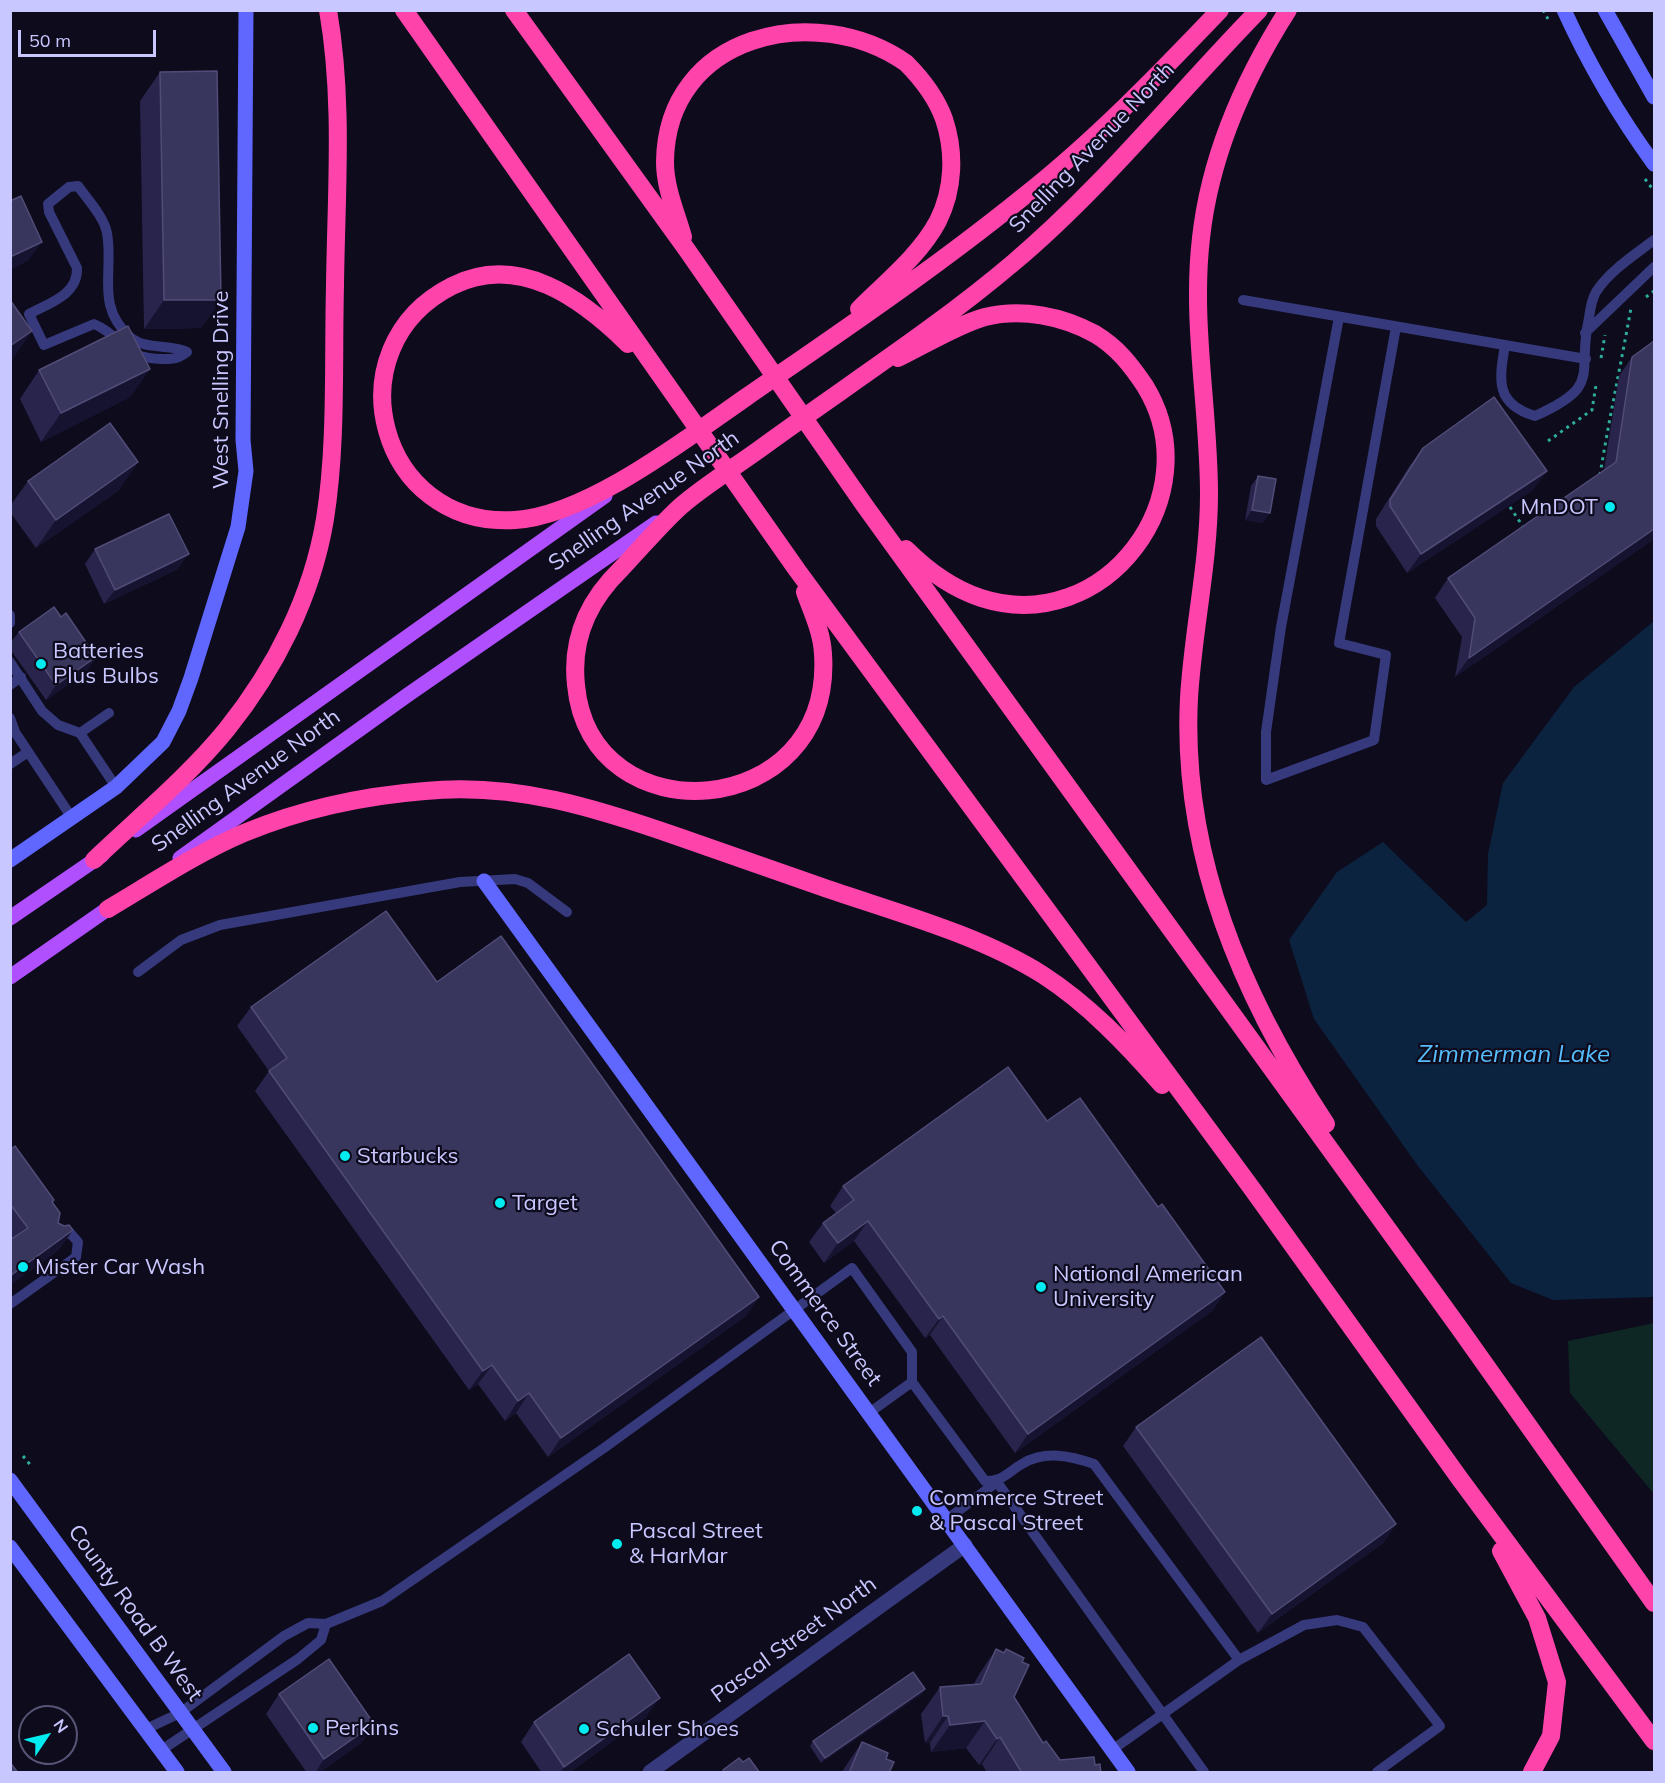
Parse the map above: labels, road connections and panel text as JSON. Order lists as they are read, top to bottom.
{
  "streets": {
    "highway": ["Snelling Avenue North"],
    "street": [
      "West Snelling Drive",
      "Commerce Street",
      "County Road B West",
      "Pascal Street North"
    ]
  },
  "crossings": [
    ["Commerce Street", "Pascal Street North"]
  ],
  "water": ["Zimmerman Lake"],
  "places": [
    "MnDOT",
    "Batteries Plus Bulbs",
    "Starbucks",
    "Target",
    "Mister Car Wash",
    "National American University",
    "Commerce Street & Pascal Street",
    "Pascal Street & HarMar",
    "Perkins",
    "Schuler Shoes"
  ],
  "scale_bar": "50 m",
  "north": "top right"
}
